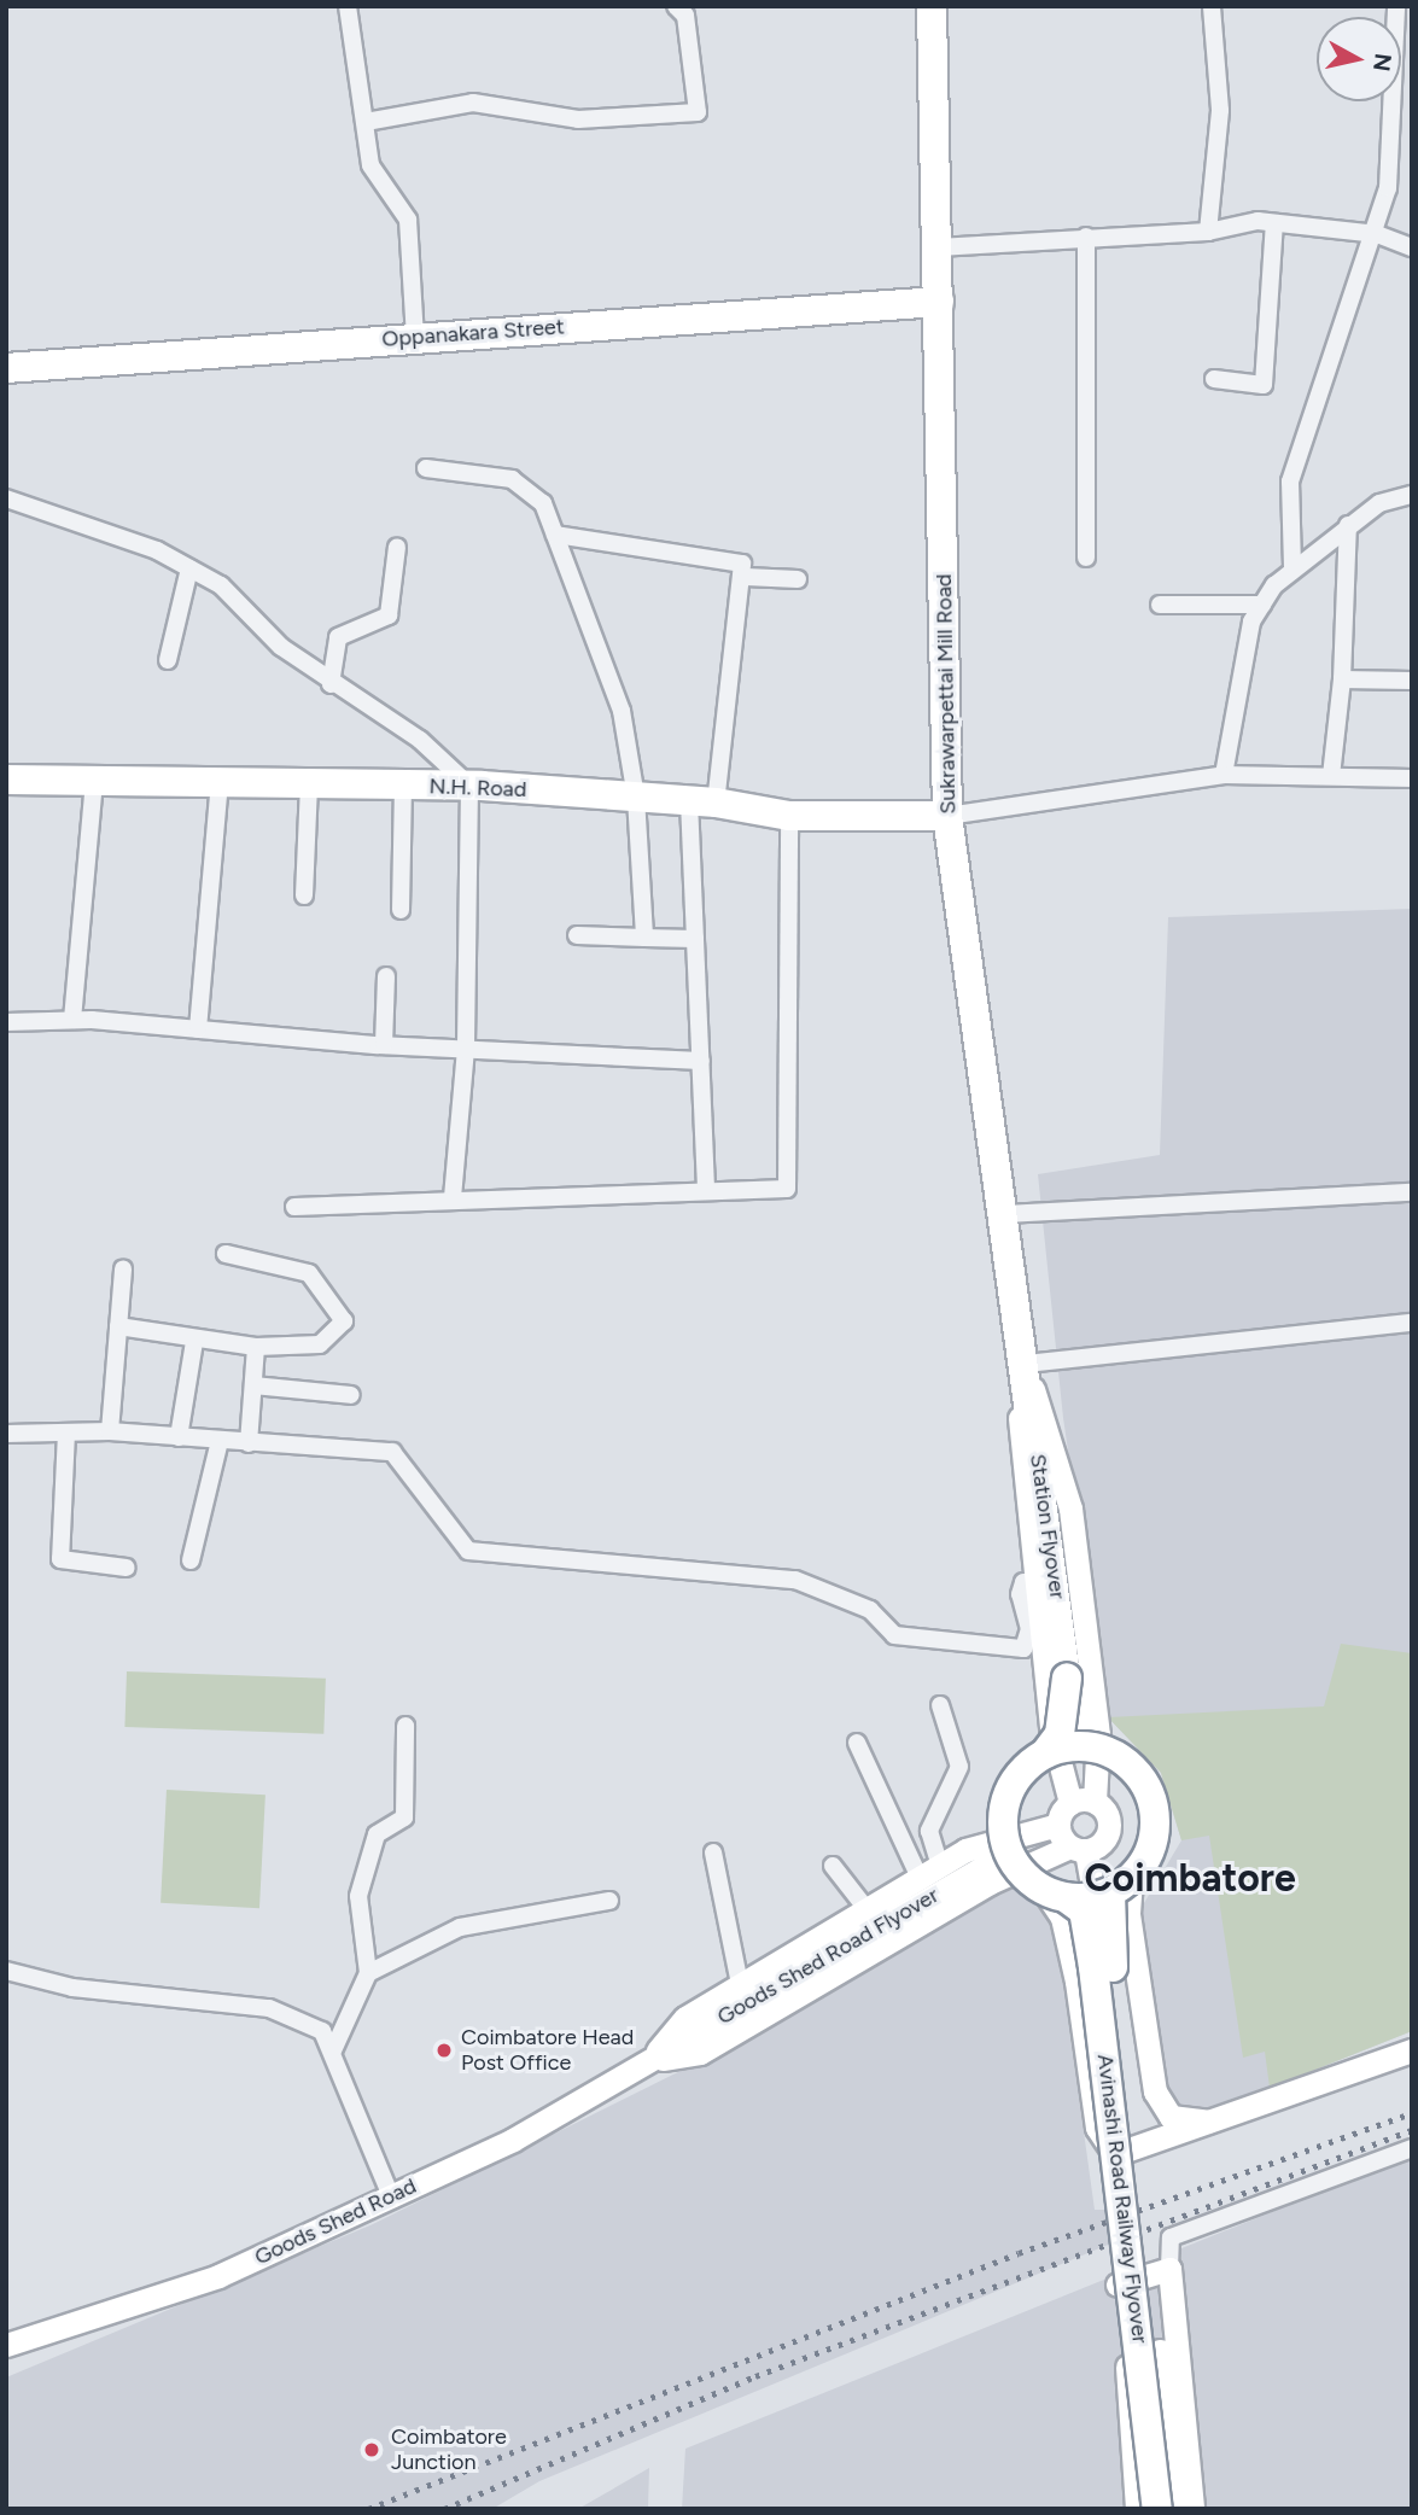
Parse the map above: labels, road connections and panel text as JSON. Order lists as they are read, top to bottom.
{
  "streets": {
    "highway": [
      "Oppanakara Street",
      "Sukrawarpettai Mill Road",
      "N.H. Road",
      "Station Flyover",
      "Avinashi Road Railway Flyover"
    ],
    "main road": ["Goods Shed Road Flyover", "Goods Shed Road"]
  },
  "crossings": [
    ["Oppanakara Street", "Sukrawarpettai Mill Road"],
    ["Sukrawarpettai Mill Road", "N.H. Road"],
    ["Sukrawarpettai Mill Road", "Station Flyover"],
    ["Station Flyover", "Goods Shed Road Flyover"],
    ["Station Flyover", "Avinashi Road Railway Flyover"],
    ["Goods Shed Road Flyover", "Avinashi Road Railway Flyover"],
    ["Goods Shed Road Flyover", "Goods Shed Road"]
  ],
  "districts": ["Coimbatore"],
  "places": ["Coimbatore Head Post Office", "Coimbatore Junction"],
  "north": "right"
}
